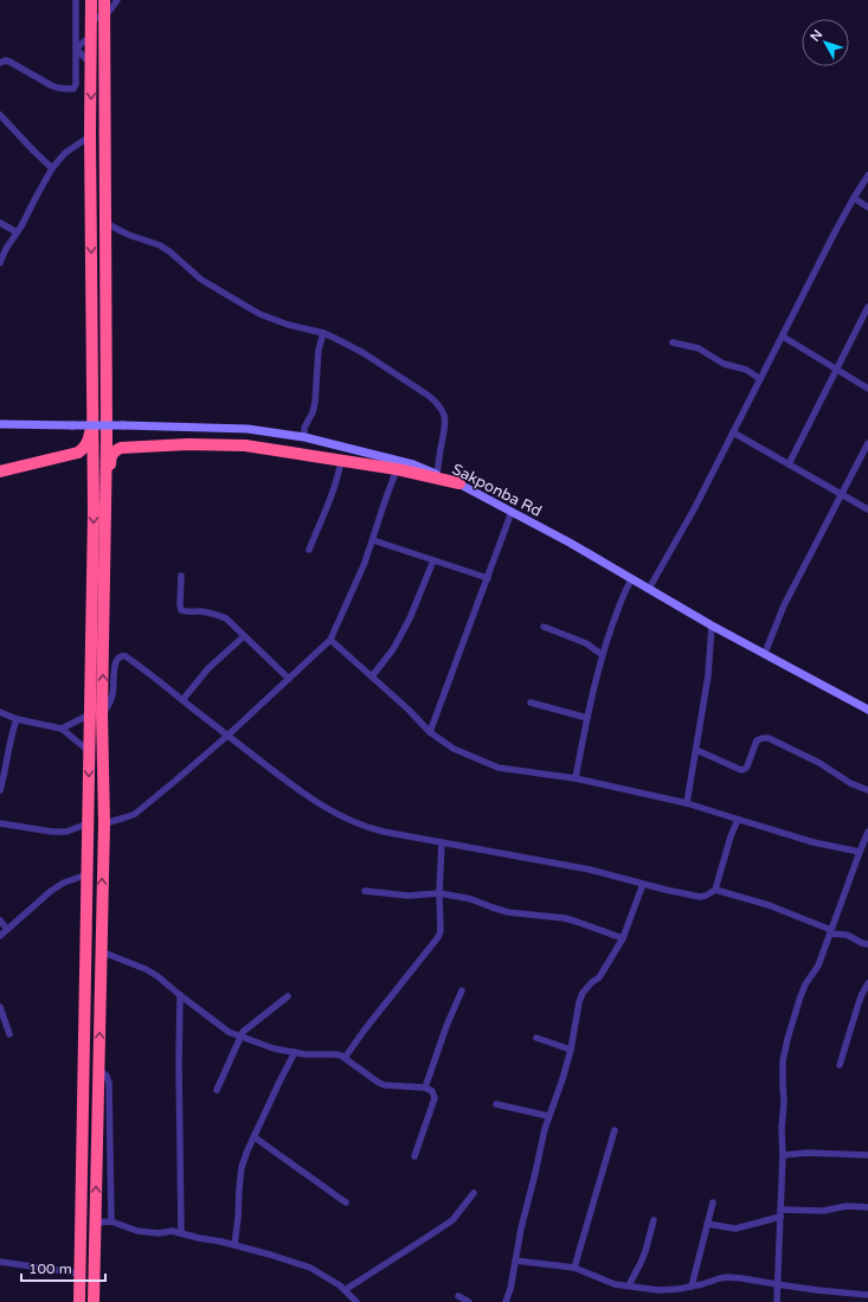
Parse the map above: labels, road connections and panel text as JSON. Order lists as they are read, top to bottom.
{
  "streets": {
    "main road": ["Sakponba Rd"]
  },
  "scale_bar": "100 m",
  "north": "top left"
}
